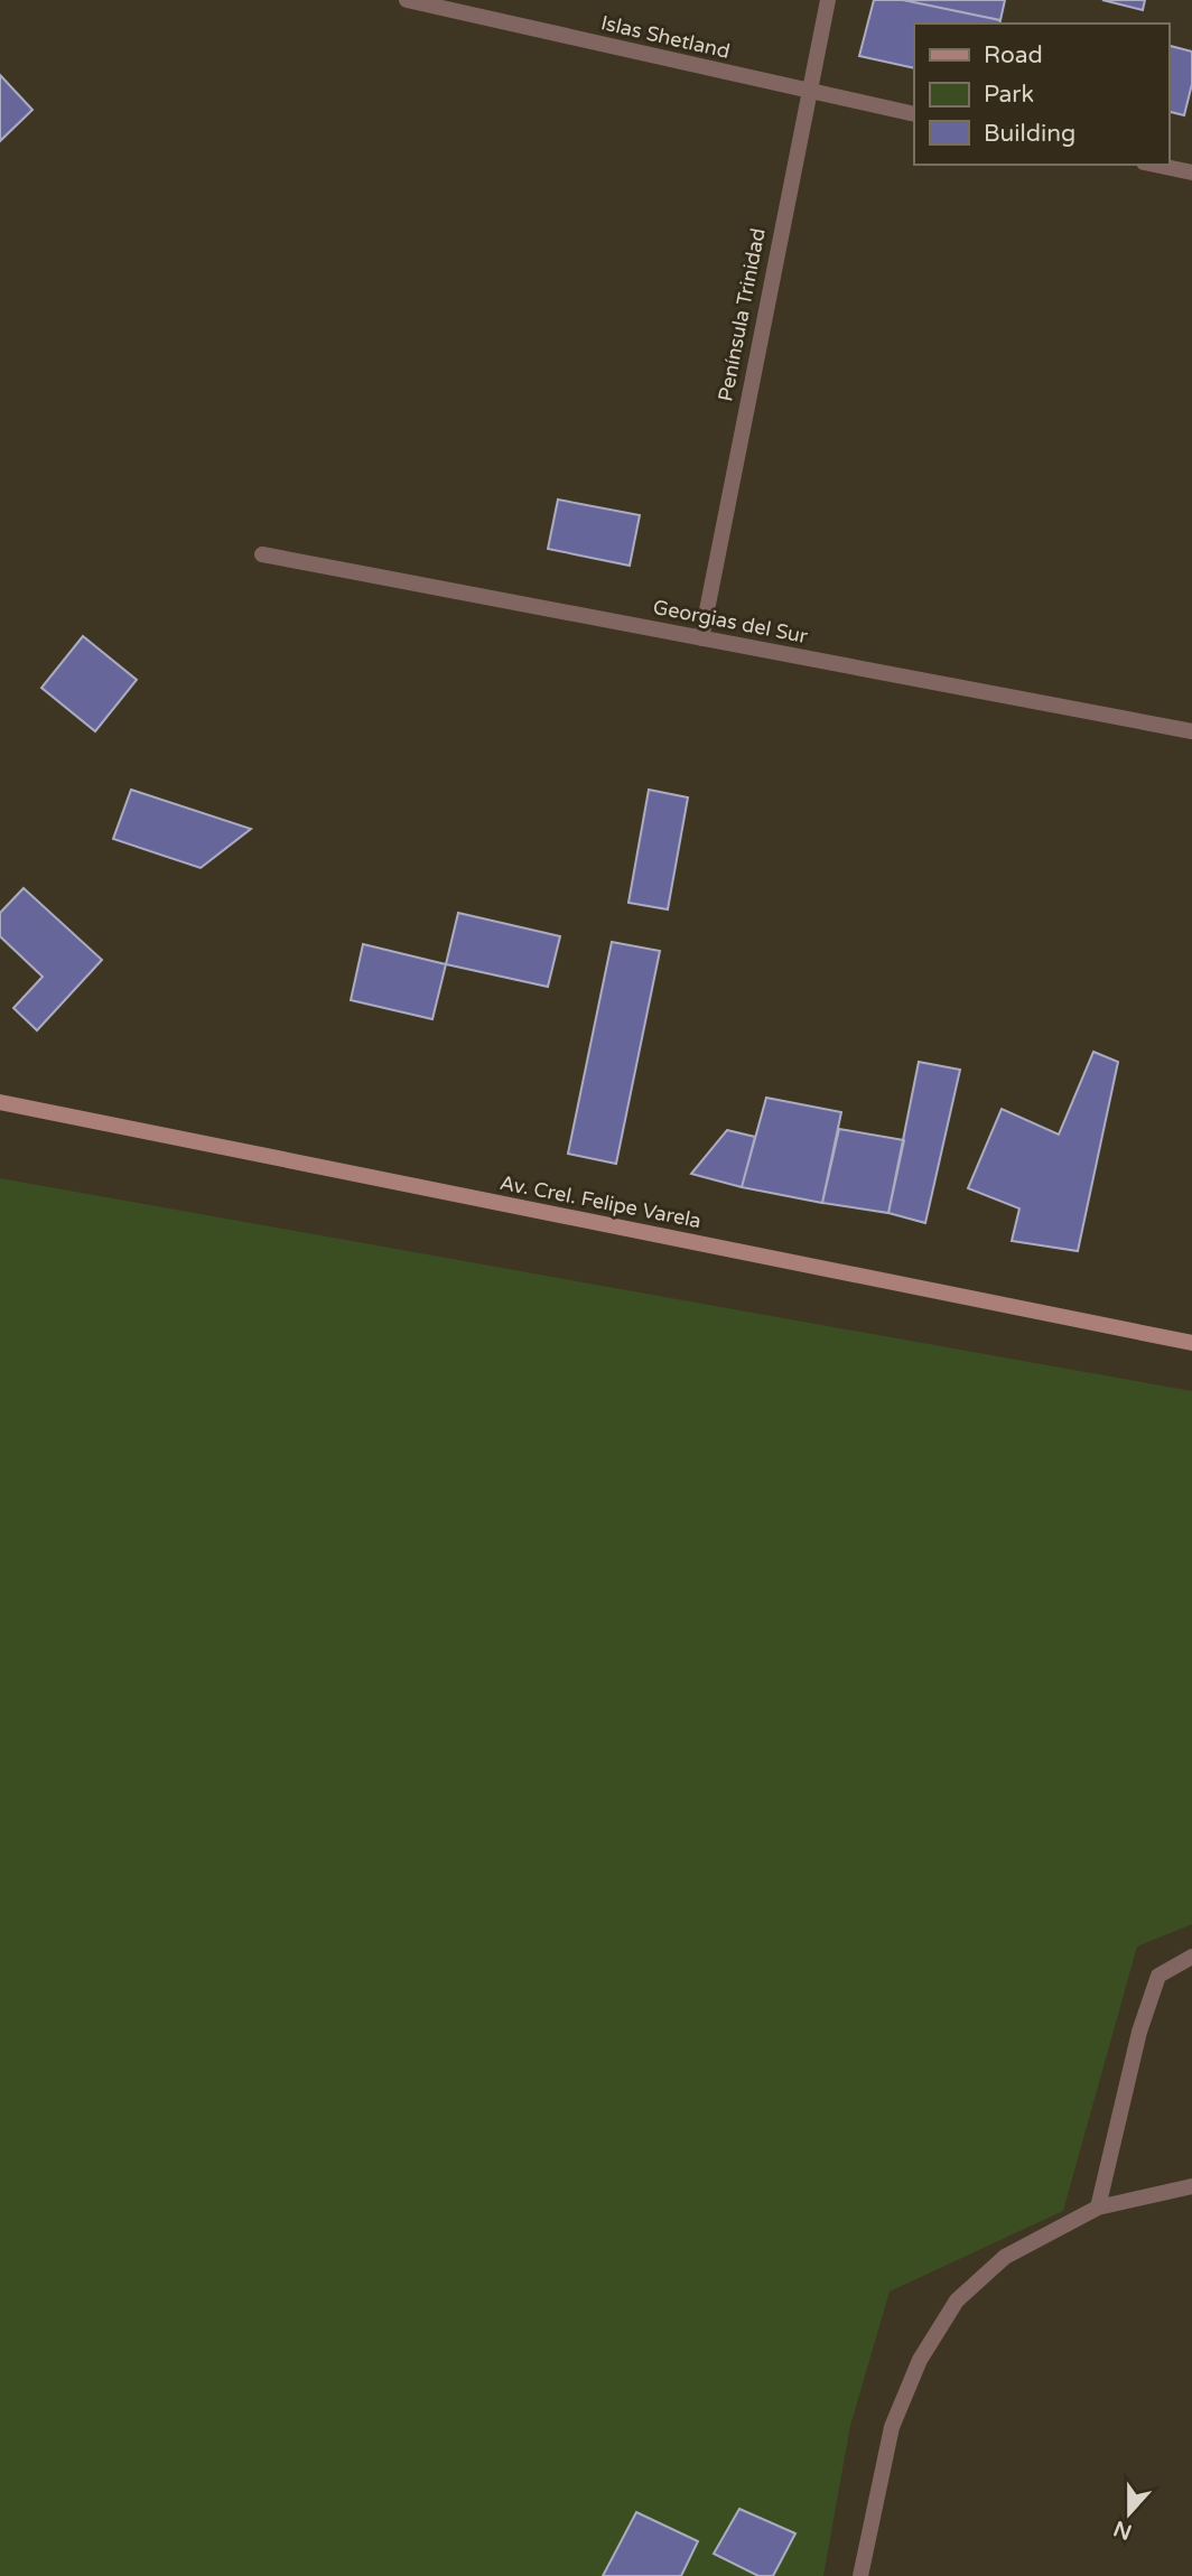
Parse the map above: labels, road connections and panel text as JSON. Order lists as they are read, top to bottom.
{
  "streets": {
    "main road": ["Av. Crel. Felipe Varela"],
    "street": ["Islas Shetland", "Península Trinidad", "Georgias del Sur"]
  },
  "crossings": [
    ["Islas Shetland", "Península Trinidad"],
    ["Península Trinidad", "Georgias del Sur"]
  ],
  "legend": ["Road", "Park", "Building"],
  "north": "bottom"
}
